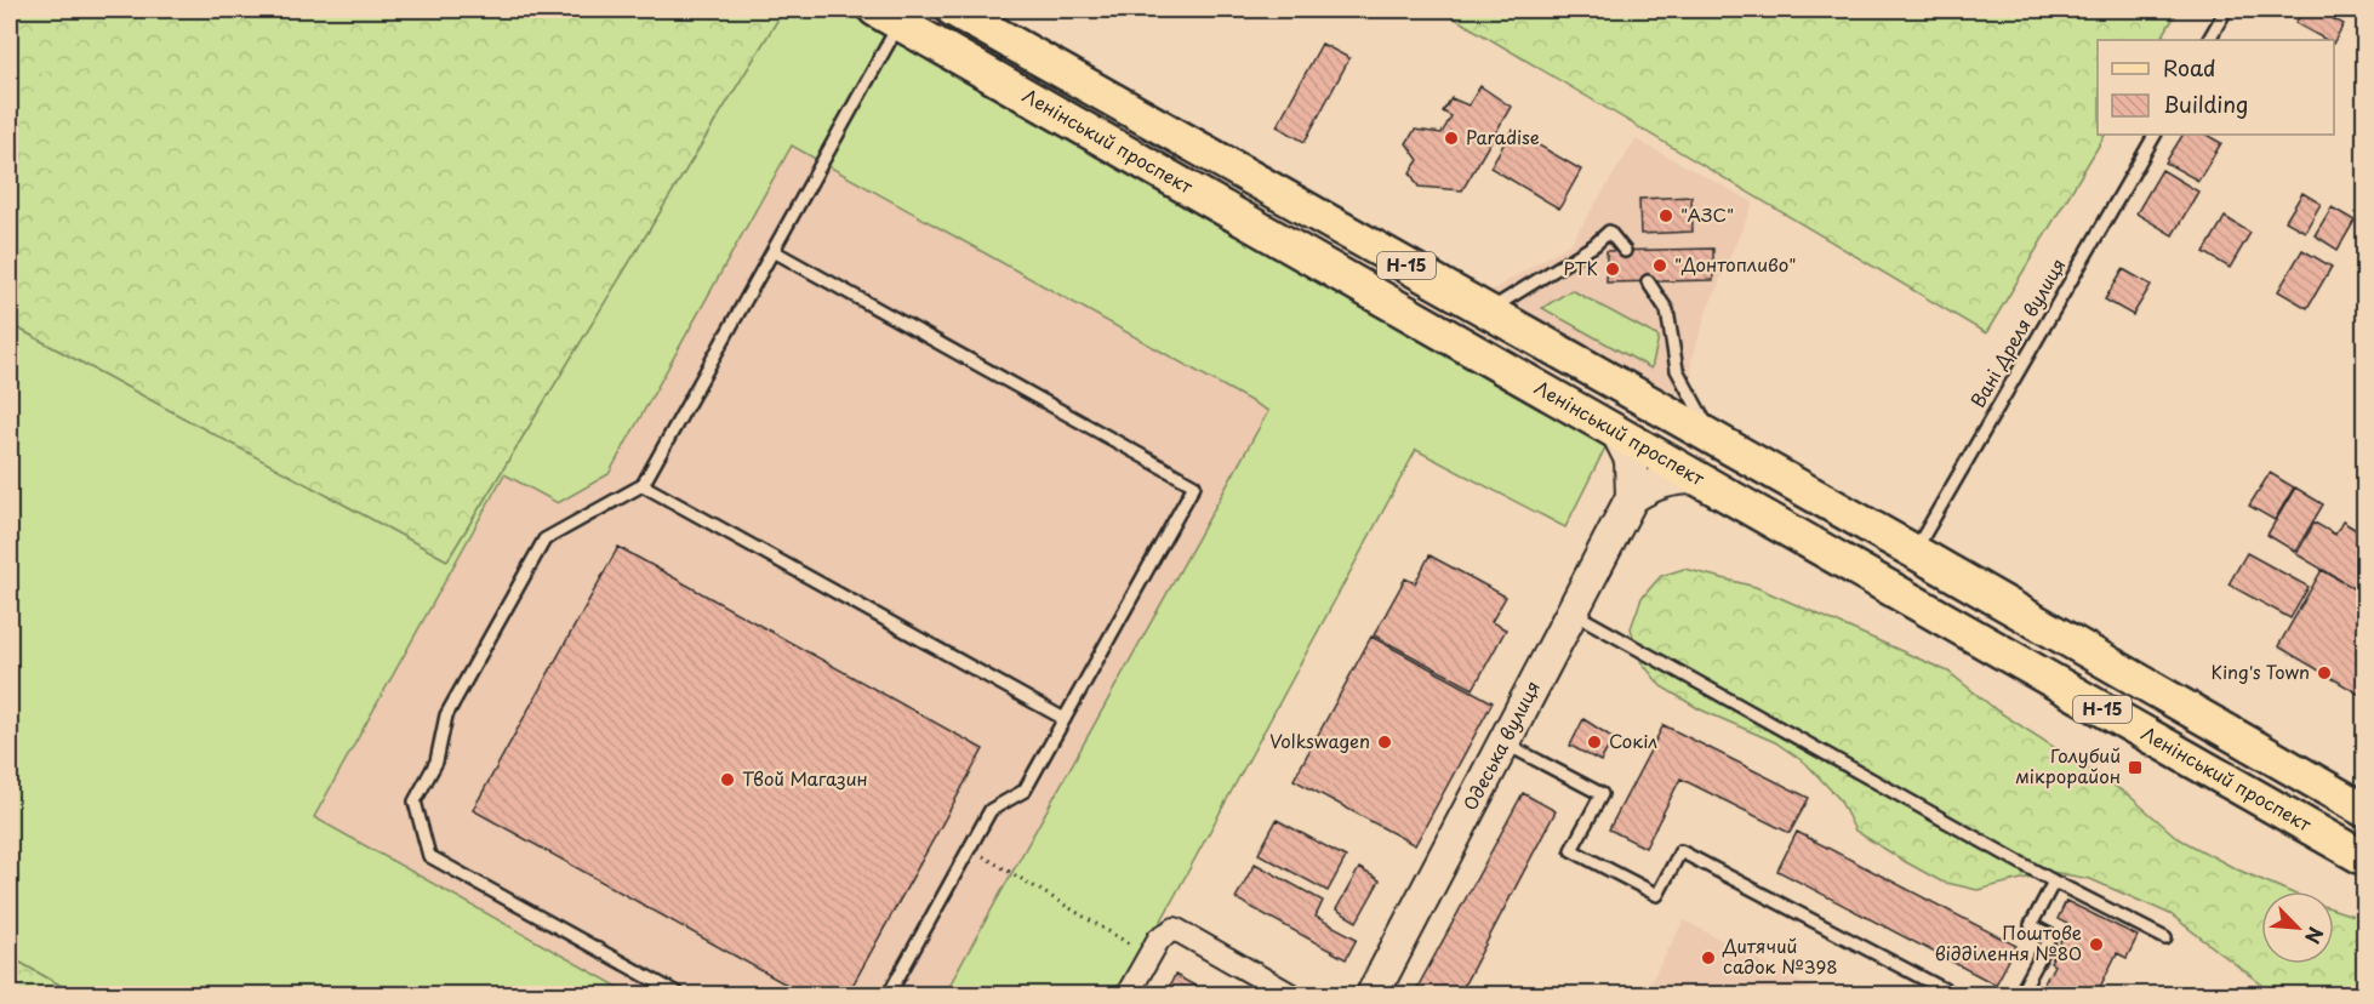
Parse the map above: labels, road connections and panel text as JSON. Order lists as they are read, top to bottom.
{
  "streets": {
    "main road": ["Ленінський проспект", "Н-15"],
    "street": ["Одеська вулиця"],
    "lane": ["Вані Дреля вулиця"]
  },
  "crossings": [
    ["Ленінський проспект", "Одеська вулиця"],
    ["Н-15", "Вані Дреля вулиця"]
  ],
  "places": {
    "other": [
      "Paradise",
      "\"АЗС\"",
      "\"Донтопливо\"",
      "РТК",
      "King's Town",
      "Volkswagen",
      "Сокіл",
      "Твой Магазин",
      "Поштове відділення №80",
      "Дитячий садок №398"
    ],
    "transit": ["Голубий мікрорайон"]
  },
  "legend": ["Road", "Building"],
  "north": "bottom right"
}
